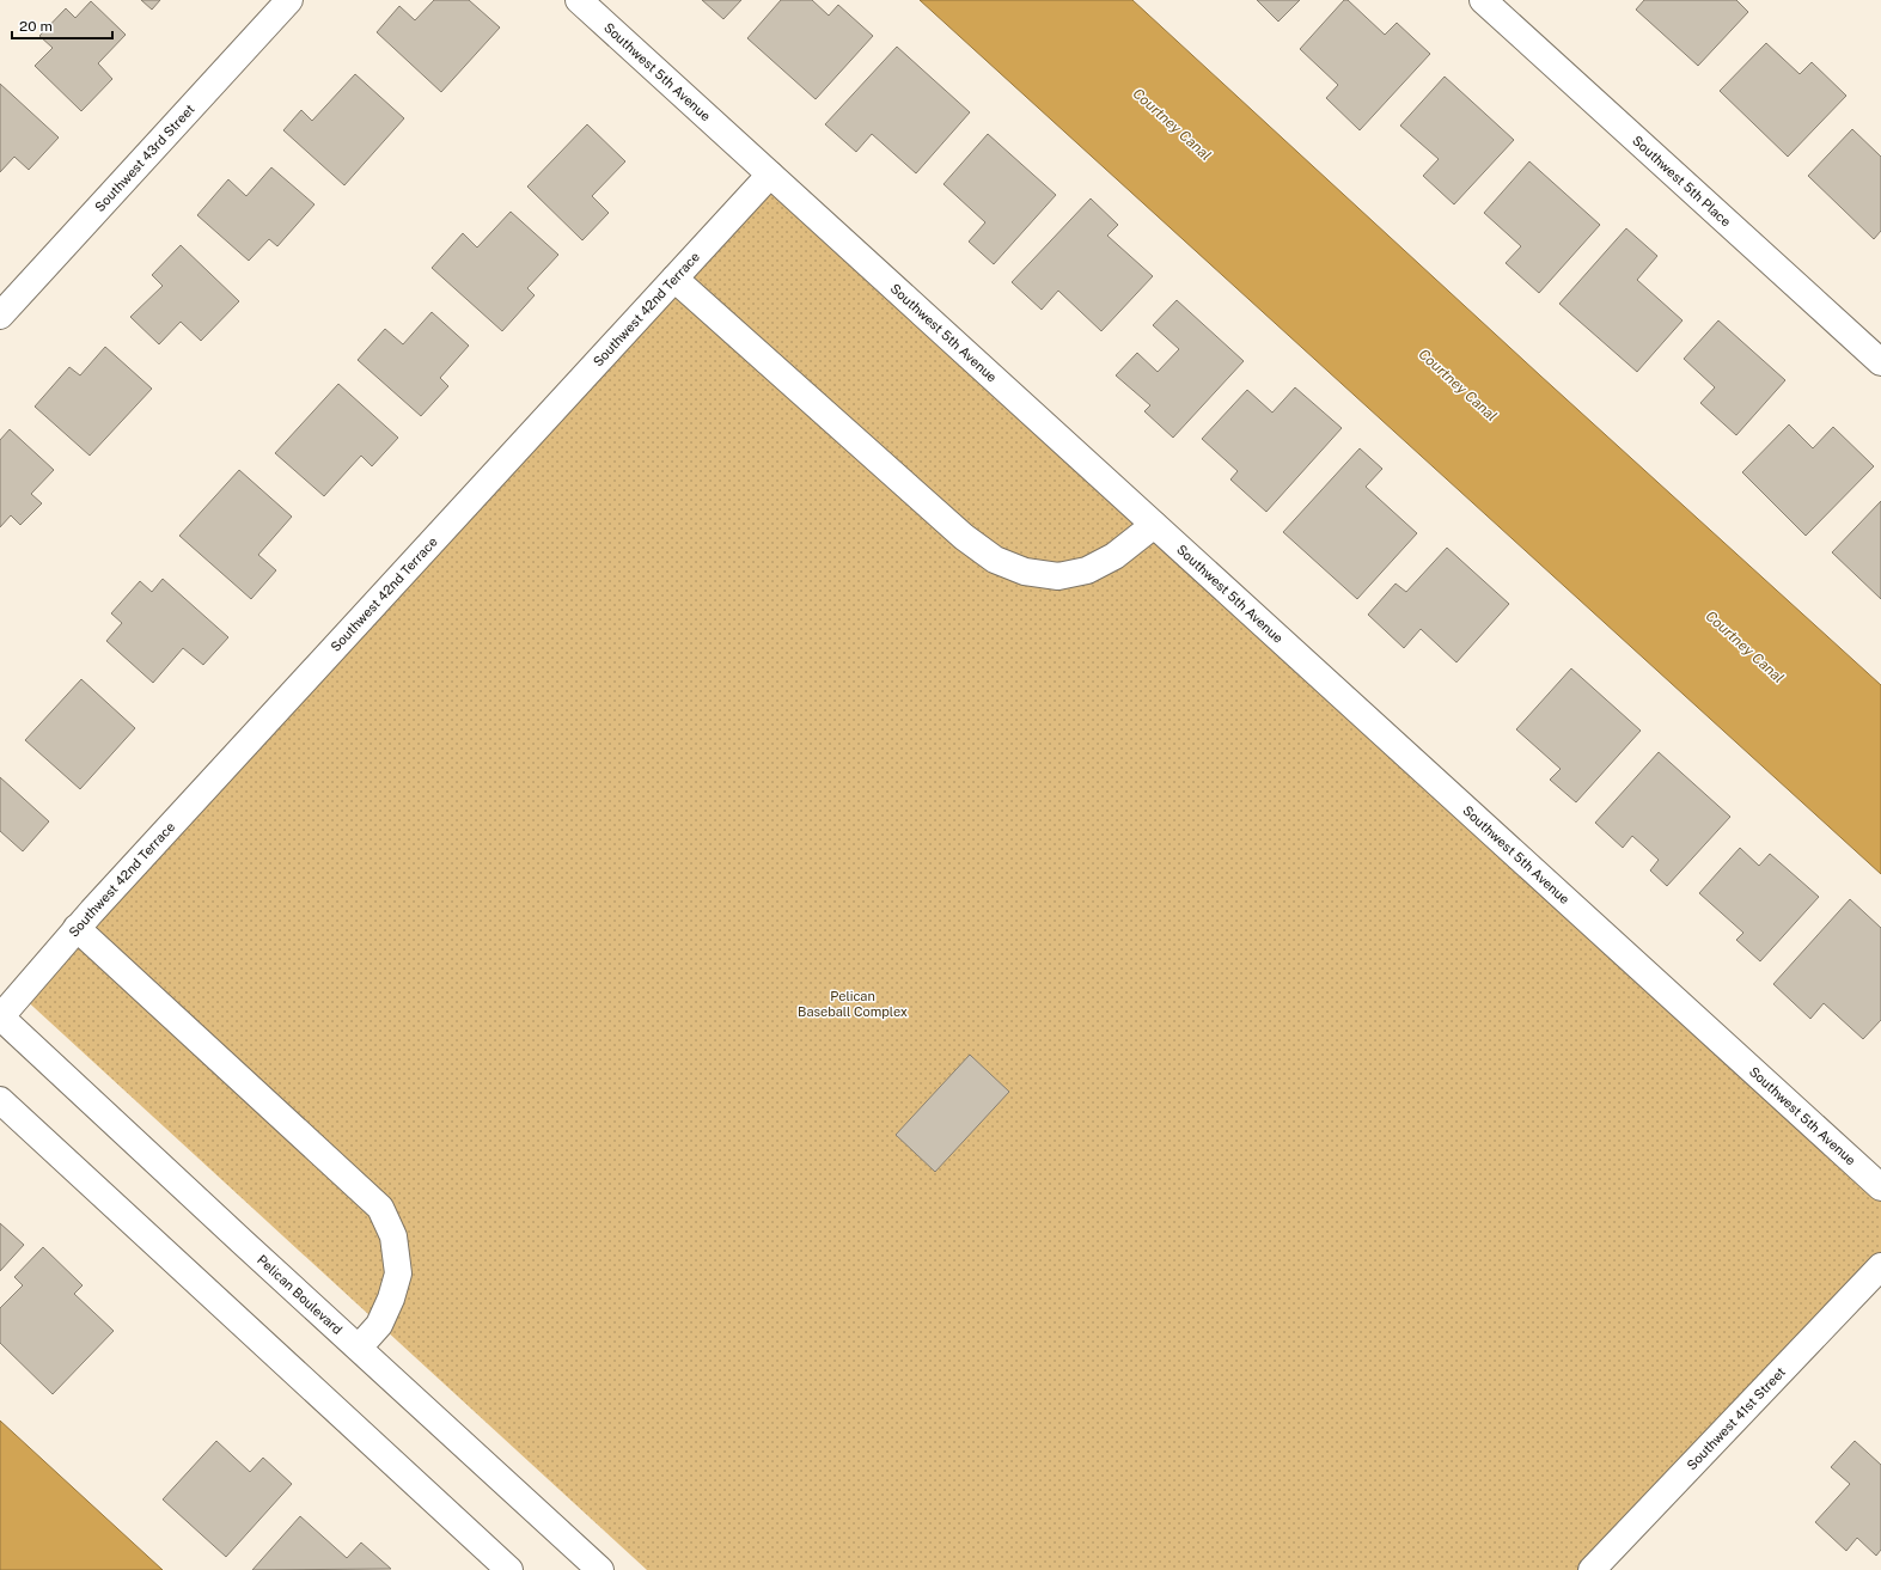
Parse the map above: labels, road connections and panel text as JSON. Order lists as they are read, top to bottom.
{
  "streets": {
    "street": [
      "Southwest 5th Avenue",
      "Southwest 43rd Street",
      "Southwest 5th Place",
      "Southwest 42nd Terrace",
      "Pelican Boulevard",
      "Southwest 41st Street"
    ]
  },
  "crossings": [
    ["Southwest 5th Avenue", "Southwest 42nd Terrace"],
    ["Southwest 42nd Terrace", "Pelican Boulevard"]
  ],
  "water": ["Courtney Canal"],
  "parks": ["Pelican Baseball Complex"],
  "scale_bar": "20 m"
}
